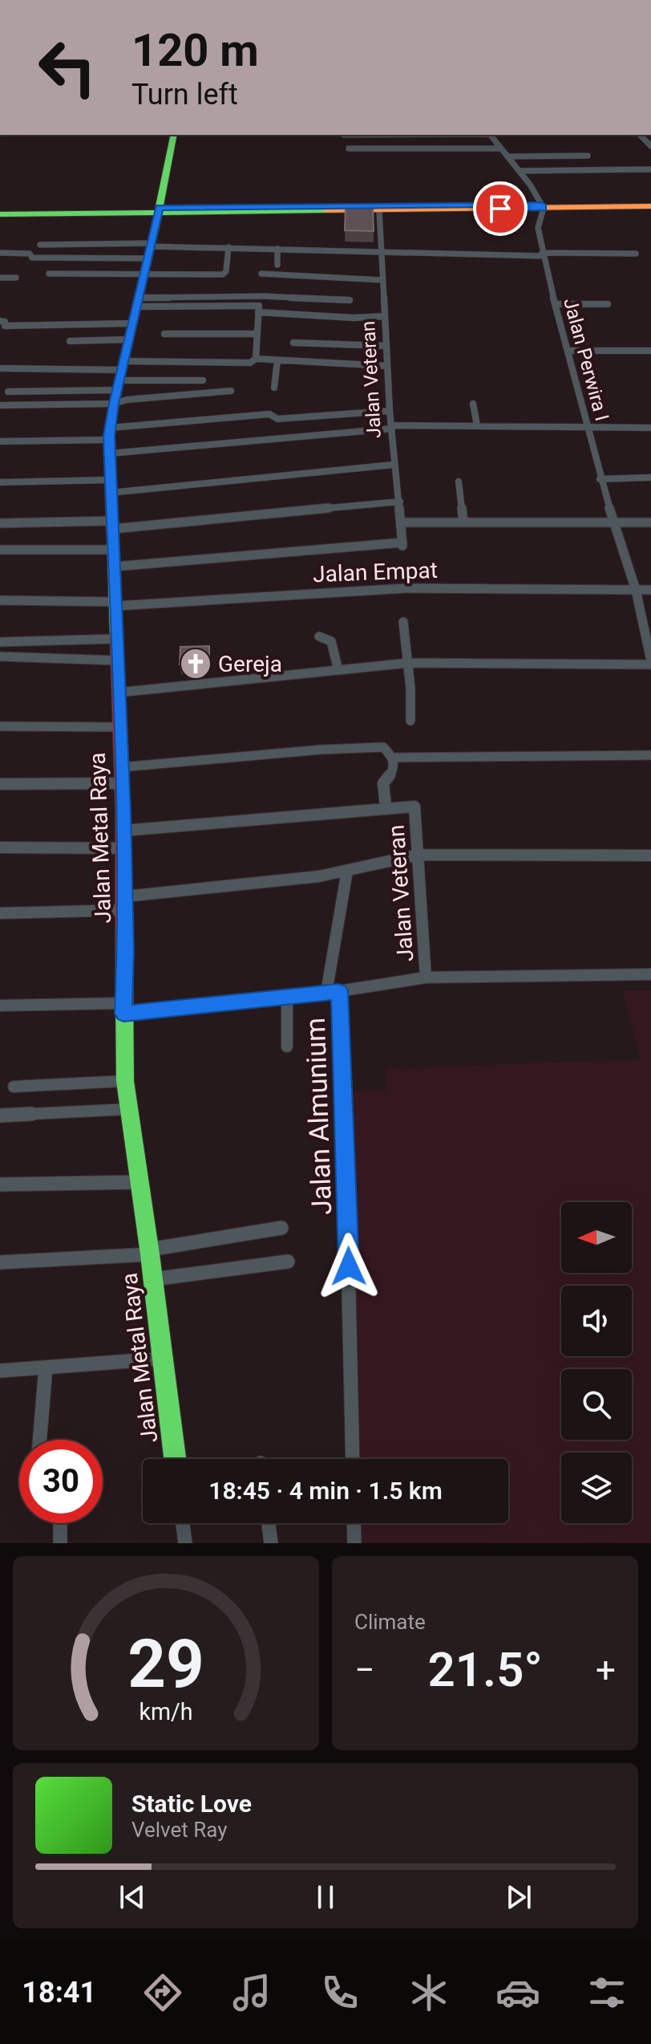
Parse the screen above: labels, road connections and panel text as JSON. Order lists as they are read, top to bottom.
{
  "streets": {
    "main road": ["Jalan Metal Raya"],
    "street": [
      "Jalan Perwira I",
      "Jalan Veteran",
      "Jalan Empat",
      "Jalan Almunium"
    ]
  },
  "crossings": [
    ["Jalan Perwira I", "Jalan Empat"],
    ["Jalan Veteran", "Jalan Metal Raya"],
    ["Jalan Empat", "Jalan Metal Raya"]
  ],
  "places": {
    "church": ["Gereja"]
  },
  "north": "left",
  "page": {
    "turn": ["120 m", "Turn left"],
    "limit": "30",
    "trip": "18:45 · 4 min · 1.5 km",
    "tile": "Climate",
    "heat": ["−", "21.5°", "+"],
    "song": ["Static Love", "Velvet Ray"],
    "tabs": "18:41",
    "gauge": ["29", "km/h"]
  }
}
